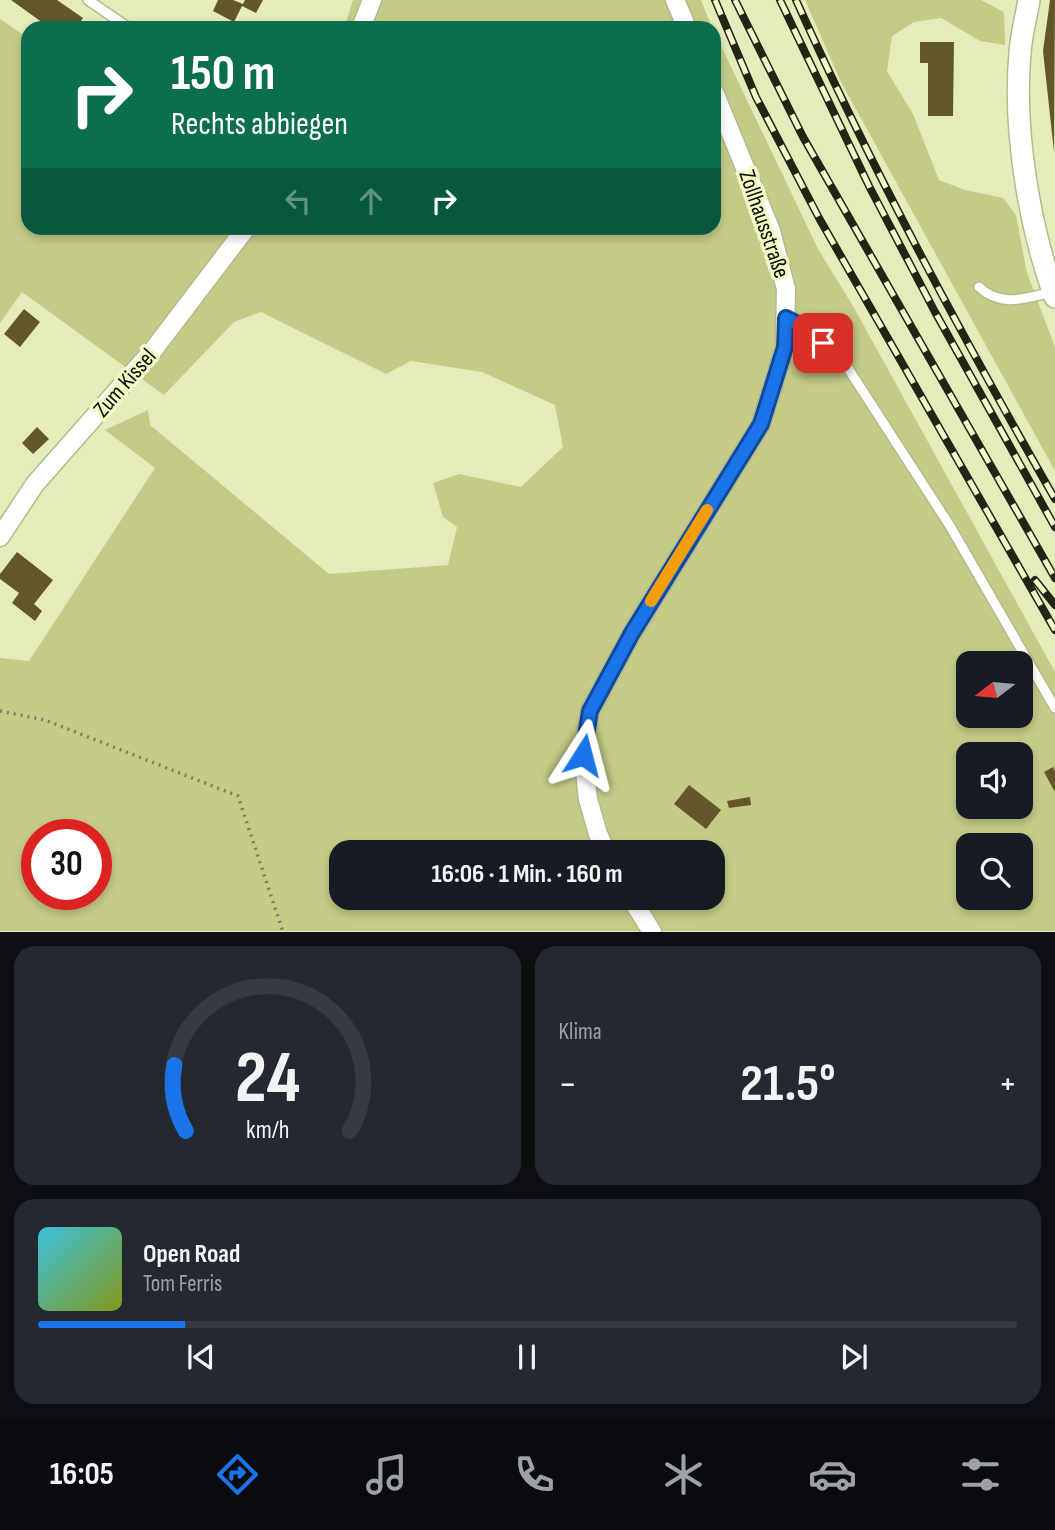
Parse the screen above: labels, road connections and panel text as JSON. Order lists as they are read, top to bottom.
{
  "streets": {
    "street": ["Zollhausstraße", "Zum Kissel"]
  },
  "north": "left",
  "page": {
    "turn": ["150 m", "Rechts abbiegen"],
    "limit": "30",
    "trip": "16:06 · 1 Min. · 160 m",
    "tile": "Klima",
    "heat": ["−", "21.5°", "+"],
    "song": ["Open Road", "Tom Ferris"],
    "tabs": "16:05",
    "gauge": ["24", "km/h"]
  }
}
